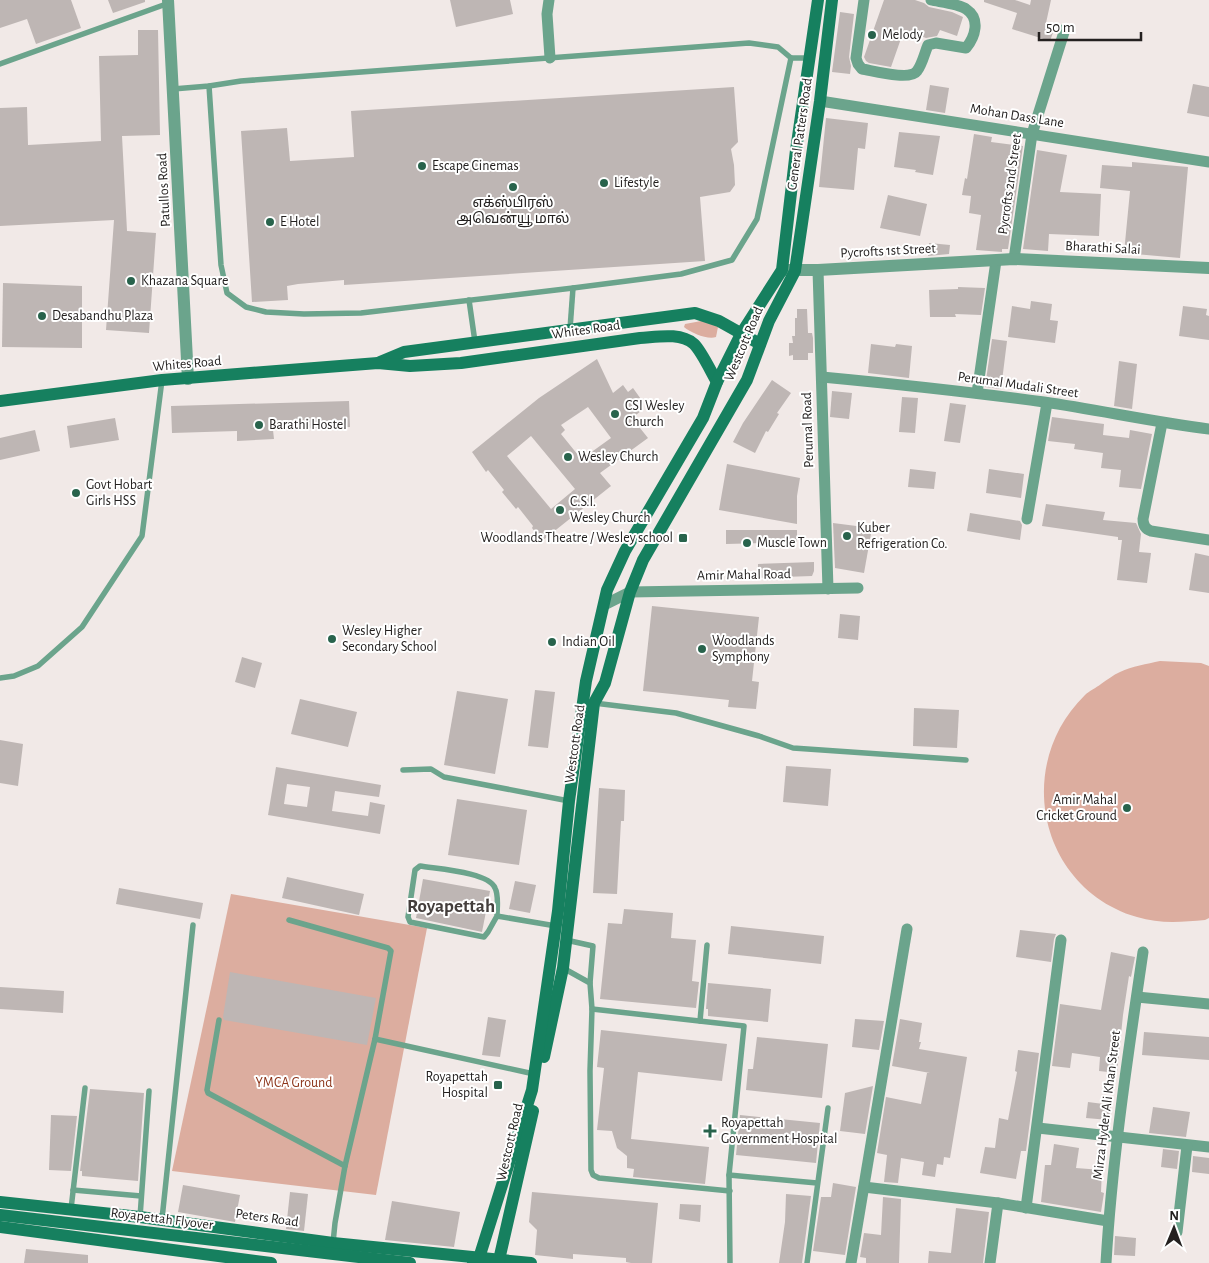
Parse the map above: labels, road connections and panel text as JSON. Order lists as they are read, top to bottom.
{
  "streets": {
    "main road": [
      "General Patters Road",
      "Whites Road",
      "Westcott Road",
      "Peters Road",
      "Royapettah Flyover"
    ],
    "street": [
      "Mohan Dass Lane",
      "Pycrofts 2nd Street",
      "Patullos Road",
      "Bharathi Salai",
      "Pycrofts 1st Street",
      "Perumal Mudali Street",
      "Perumal Road",
      "Amir Mahal Road",
      "Mirza Hyder Ali Khan Street"
    ]
  },
  "crossings": [
    ["Mohan Dass Lane", "General Patters Road"],
    ["Mohan Dass Lane", "Pycrofts 2nd Street"],
    ["General Patters Road", "Pycrofts 1st Street"],
    ["General Patters Road", "Westcott Road"],
    ["Pycrofts 2nd Street", "Bharathi Salai"],
    ["Patullos Road", "Whites Road"],
    ["Bharathi Salai", "Pycrofts 1st Street"],
    ["Pycrofts 1st Street", "Westcott Road"],
    ["Pycrofts 1st Street", "Perumal Road"],
    ["Whites Road", "Westcott Road"],
    ["Westcott Road", "Amir Mahal Road"],
    ["Westcott Road", "Peters Road"],
    ["Perumal Mudali Street", "Perumal Road"],
    ["Perumal Road", "Amir Mahal Road"]
  ],
  "districts": ["Royapettah"],
  "parks": ["YMCA Ground"],
  "places": {
    "other": [
      "Melody",
      "Escape Cinemas",
      "Lifestyle",
      "எக்ஸ்பிரஸ் அவென்யூ மால்",
      "E Hotel",
      "Khazana Square",
      "Desabandhu Plaza",
      "CSI Wesley Church",
      "Barathi Hostel",
      "Wesley Church",
      "Govt Hobart Girls HSS",
      "C.S.I. Wesley Church",
      "Kuber Refrigeration Co.",
      "Muscle Town",
      "Wesley Higher Secondary School",
      "Indian Oil",
      "Woodlands Symphony",
      "Amir Mahal Cricket Ground"
    ],
    "transit": ["Woodlands Theatre / Wesley school", "Royapettah Hospital"],
    "health": ["Royapettah Government Hospital"]
  },
  "scale_bar": "50 m",
  "north": "top"
}
